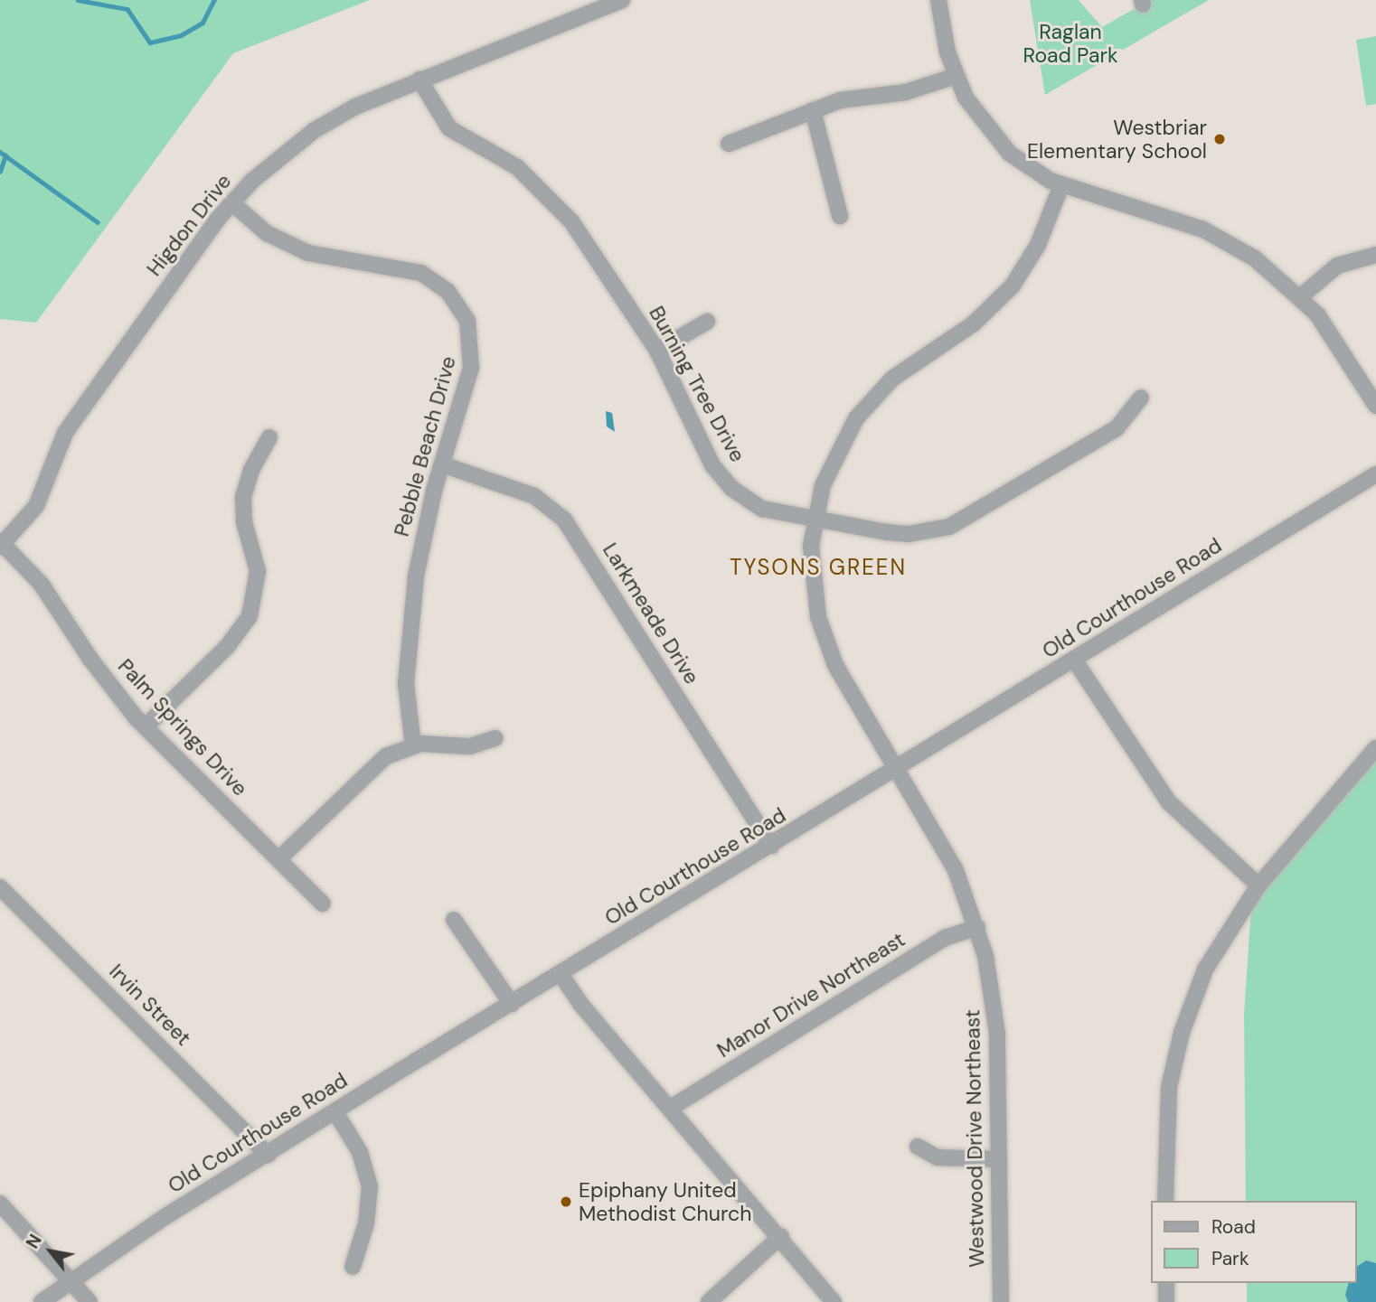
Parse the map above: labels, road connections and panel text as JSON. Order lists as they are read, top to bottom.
{
  "streets": {
    "street": [
      "Higdon Drive",
      "Burning Tree Drive",
      "Pebble Beach Drive",
      "Old Courthouse Road",
      "Larkmeade Drive",
      "Palm Springs Drive",
      "Manor Drive Northeast",
      "Irvin Street",
      "Westwood Drive Northeast"
    ]
  },
  "crossings": [
    ["Higdon Drive", "Burning Tree Drive"],
    ["Higdon Drive", "Pebble Beach Drive"],
    ["Higdon Drive", "Palm Springs Drive"],
    ["Burning Tree Drive", "Westwood Drive Northeast"],
    ["Pebble Beach Drive", "Larkmeade Drive"],
    ["Old Courthouse Road", "Larkmeade Drive"],
    ["Old Courthouse Road", "Irvin Street"],
    ["Old Courthouse Road", "Westwood Drive Northeast"],
    ["Manor Drive Northeast", "Westwood Drive Northeast"]
  ],
  "districts": ["TYSONS GREEN"],
  "parks": ["Raglan Road Park"],
  "places": ["Westbriar Elementary School", "Epiphany United Methodist Church"],
  "legend": ["Road", "Park"],
  "north": "top left"
}
